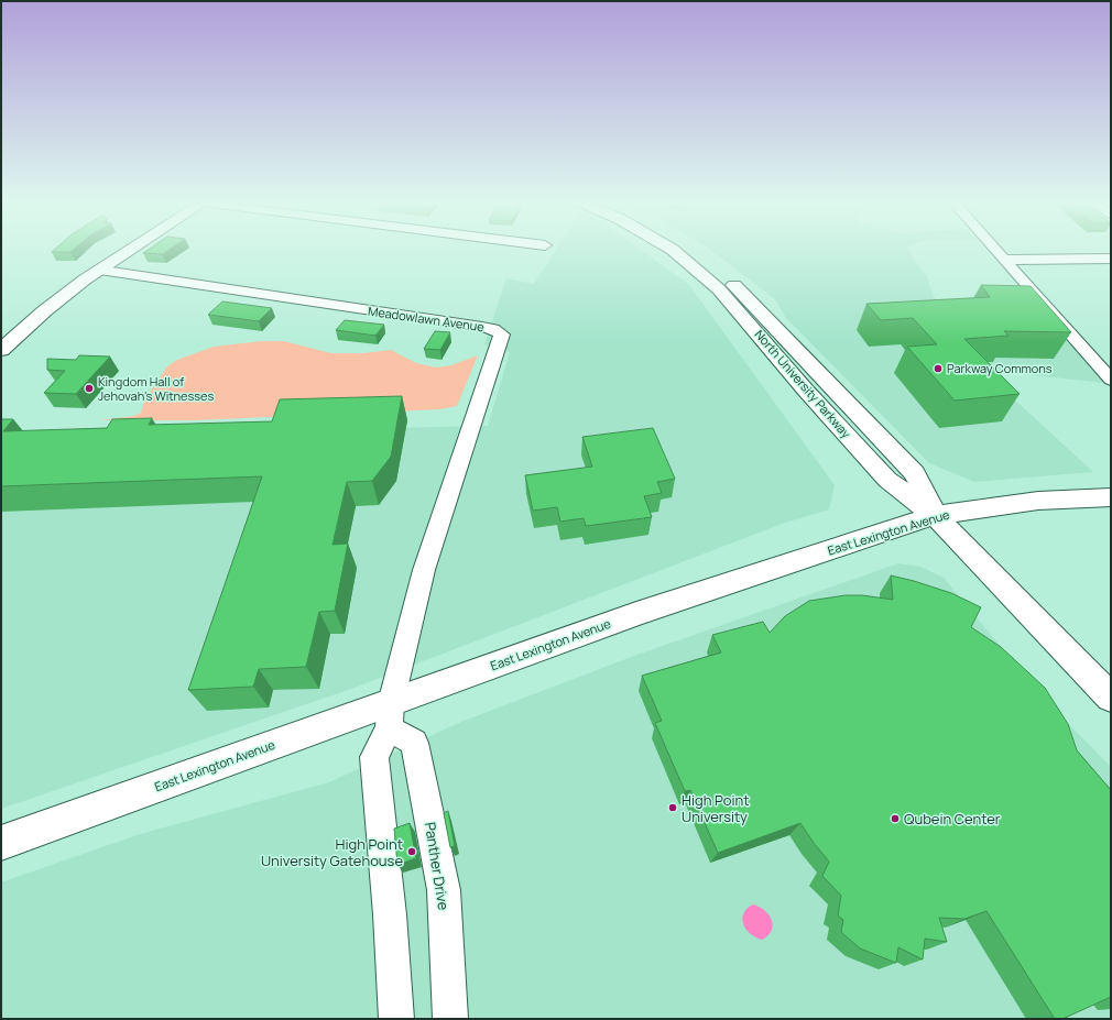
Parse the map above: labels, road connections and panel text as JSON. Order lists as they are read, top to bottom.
{
  "streets": {
    "main road": ["North University Parkway", "East Lexington Avenue"],
    "street": ["Meadowlawn Avenue", "Panther Drive"]
  },
  "crossings": [
    ["Meadowlawn Avenue", "East Lexington Avenue"],
    ["Meadowlawn Avenue", "Panther Drive"],
    ["North University Parkway", "East Lexington Avenue"],
    ["East Lexington Avenue", "Panther Drive"]
  ],
  "places": [
    "Parkway Commons",
    "Kingdom Hall of Jehovah’s Witnesses",
    "High Point University",
    "Qubein Center",
    "High Point University Gatehouse"
  ]
}
